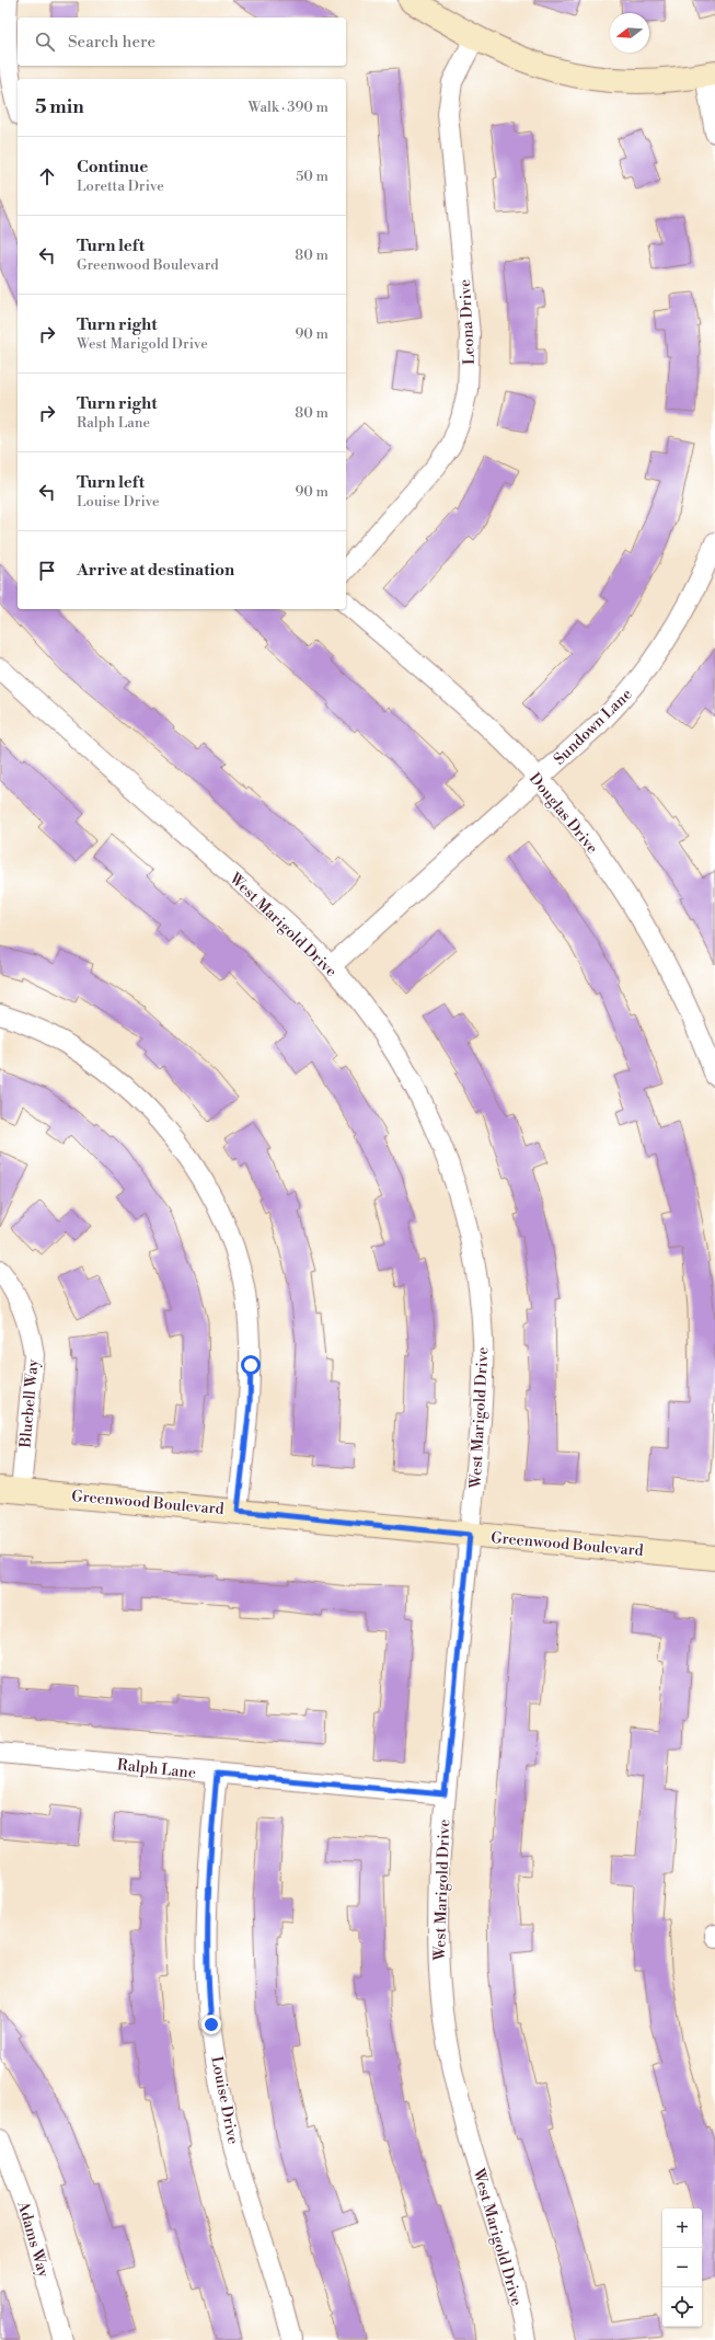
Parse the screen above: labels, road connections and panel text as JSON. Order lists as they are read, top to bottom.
{
  "streets": {
    "street": [
      "Leona Drive",
      "Sundown Lane",
      "Douglas Drive",
      "West Marigold Drive",
      "Bluebell Way",
      "Greenwood Boulevard",
      "Ralph Lane",
      "Louise Drive",
      "Adams Way"
    ]
  },
  "crossings": [
    ["Sundown Lane", "Douglas Drive"],
    ["Sundown Lane", "West Marigold Drive"],
    ["West Marigold Drive", "Greenwood Boulevard"],
    ["West Marigold Drive", "Ralph Lane"],
    ["Bluebell Way", "Greenwood Boulevard"],
    ["Ralph Lane", "Louise Drive"]
  ],
  "north": "left",
  "page": {
    "search": "Search here",
    "heading": ["5 min", "Walk · 390 m"],
    "list": [
      ["Continue", "Loretta Drive", "50 m"],
      ["Turn left", "Greenwood Boulevard", "80 m"],
      ["Turn right", "West Marigold Drive", "90 m"],
      ["Turn right", "Ralph Lane", "80 m"],
      ["Turn left", "Louise Drive", "90 m"],
      "Arrive at destination"
    ],
    "map_buttons": ["+", "−"]
  }
}
